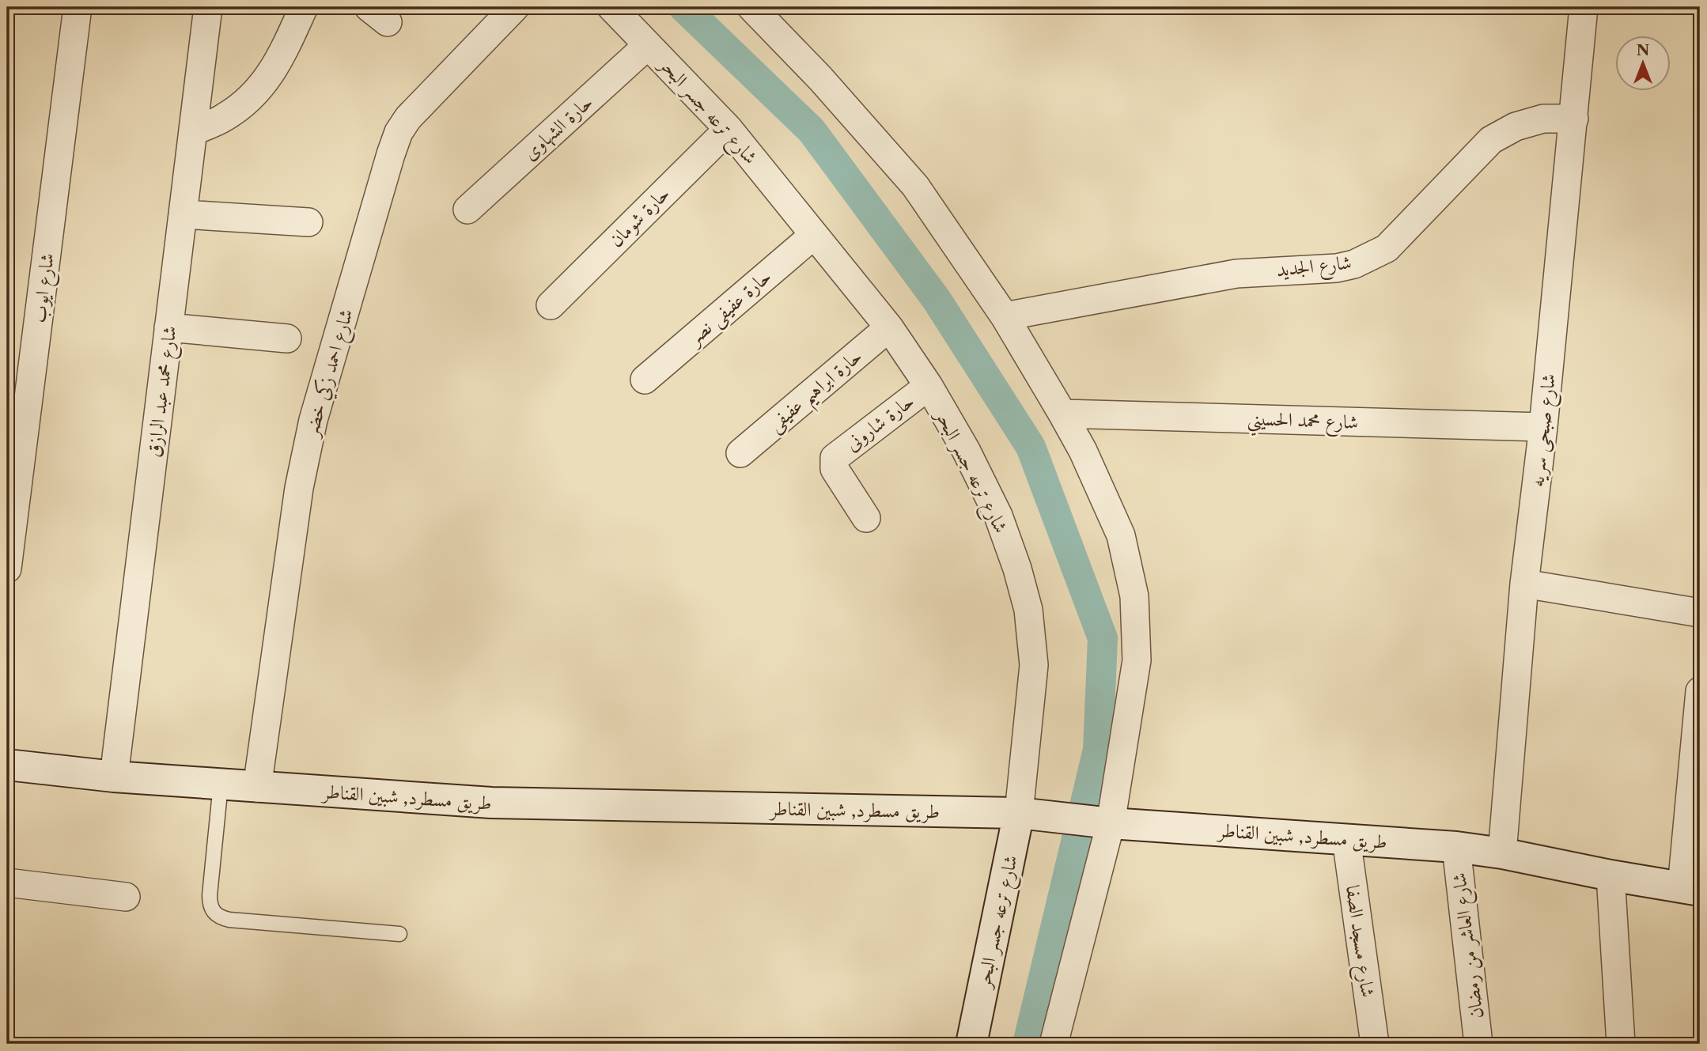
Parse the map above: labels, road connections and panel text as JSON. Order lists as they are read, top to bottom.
{
  "streets": {
    "main road": ["شارع ترعه جسر البحر", "طريق مسطرد, شبين القناطر"],
    "street": [
      "حارة الشهاوى",
      "حارة شومان",
      "شارع الجديد",
      "شارع ايوب",
      "حارة عفيفى نصر",
      "شارع احمد زكي خضر",
      "حارة ابراهيم عفيفى",
      "شارع محمد عبد الرازق",
      "شارع محمد الحسيني",
      "حارة شارونى",
      "شارع صبحى سريه",
      "شارع مسجد الصفا",
      "شارع العاشر من رمضان"
    ]
  },
  "crossings": [
    ["شارع ترعه جسر البحر", "حارة الشهاوى"],
    ["شارع ترعه جسر البحر", "حارة شومان"],
    ["شارع ترعه جسر البحر", "حارة عفيفى نصر"],
    ["شارع ترعه جسر البحر", "حارة ابراهيم عفيفى"],
    ["شارع ترعه جسر البحر", "حارة شارونى"],
    ["شارع ترعه جسر البحر", "طريق مسطرد, شبين القناطر"],
    ["شارع الجديد", "شارع صبحى سريه"],
    ["شارع احمد زكي خضر", "طريق مسطرد, شبين القناطر"],
    ["شارع محمد عبد الرازق", "طريق مسطرد, شبين القناطر"],
    ["شارع محمد الحسيني", "شارع صبحى سريه"],
    ["شارع صبحى سريه", "طريق مسطرد, شبين القناطر"],
    ["طريق مسطرد, شبين القناطر", "شارع مسجد الصفا"],
    ["طريق مسطرد, شبين القناطر", "شارع العاشر من رمضان"]
  ],
  "north": "top"
}
